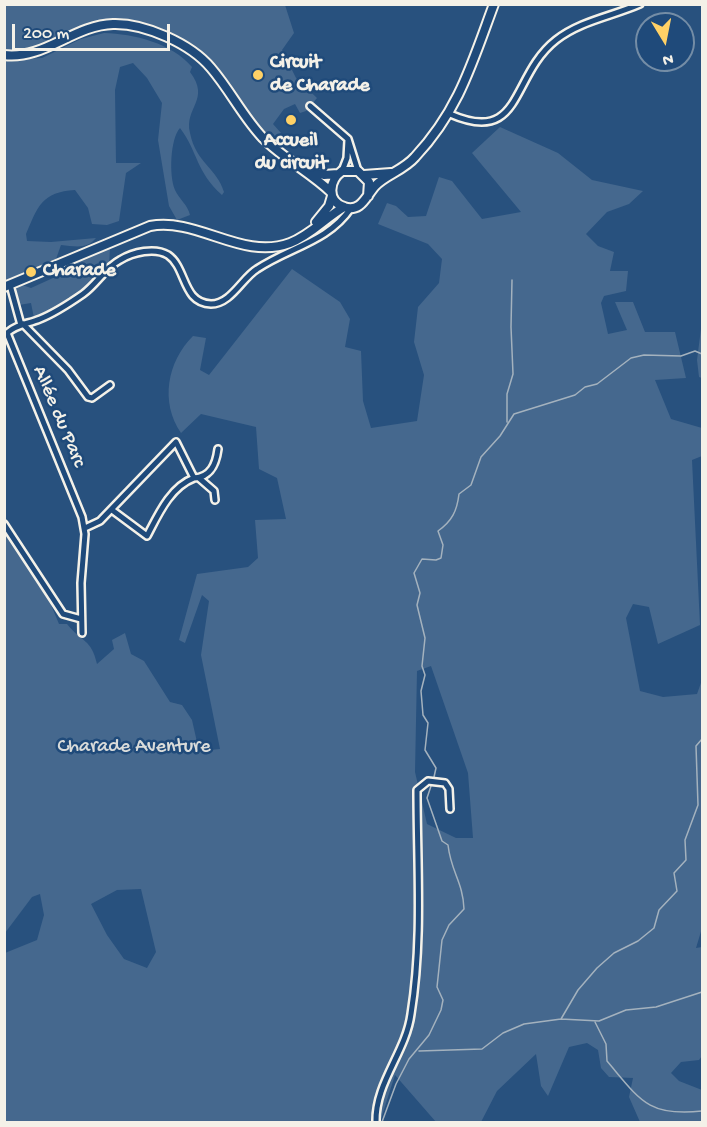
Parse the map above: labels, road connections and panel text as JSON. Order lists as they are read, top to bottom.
{
  "streets": {
    "street": ["Allée du Parc"]
  },
  "parks": ["Charade Aventure"],
  "places": ["Circuit de Charade", "Accueil du circuit", "Charade"],
  "scale_bar": "200 m",
  "north": "bottom"
}
